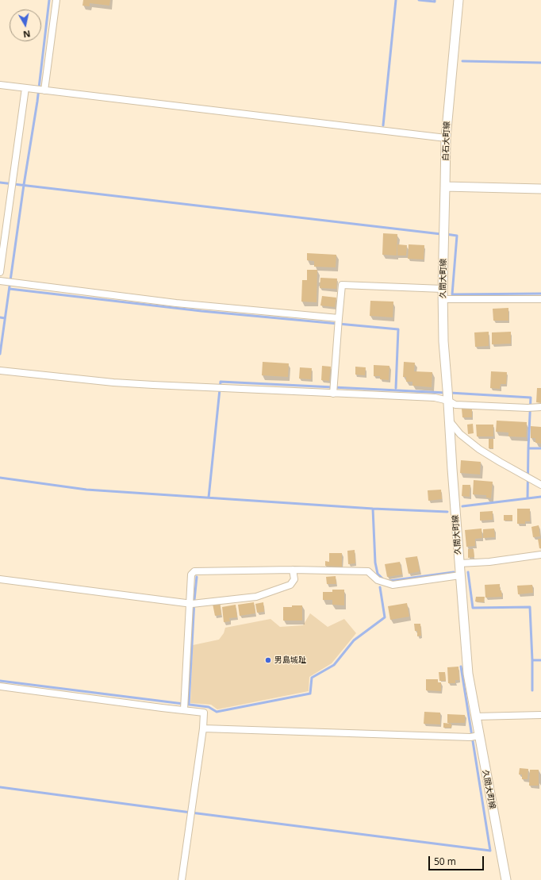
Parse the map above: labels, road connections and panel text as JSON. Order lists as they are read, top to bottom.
{
  "streets": {
    "main road": ["白石大町線", "久間大町線"]
  },
  "crossings": [
    ["白石大町線", "久間大町線"]
  ],
  "places": ["男島城趾"],
  "scale_bar": "50 m",
  "north": "bottom"
}
